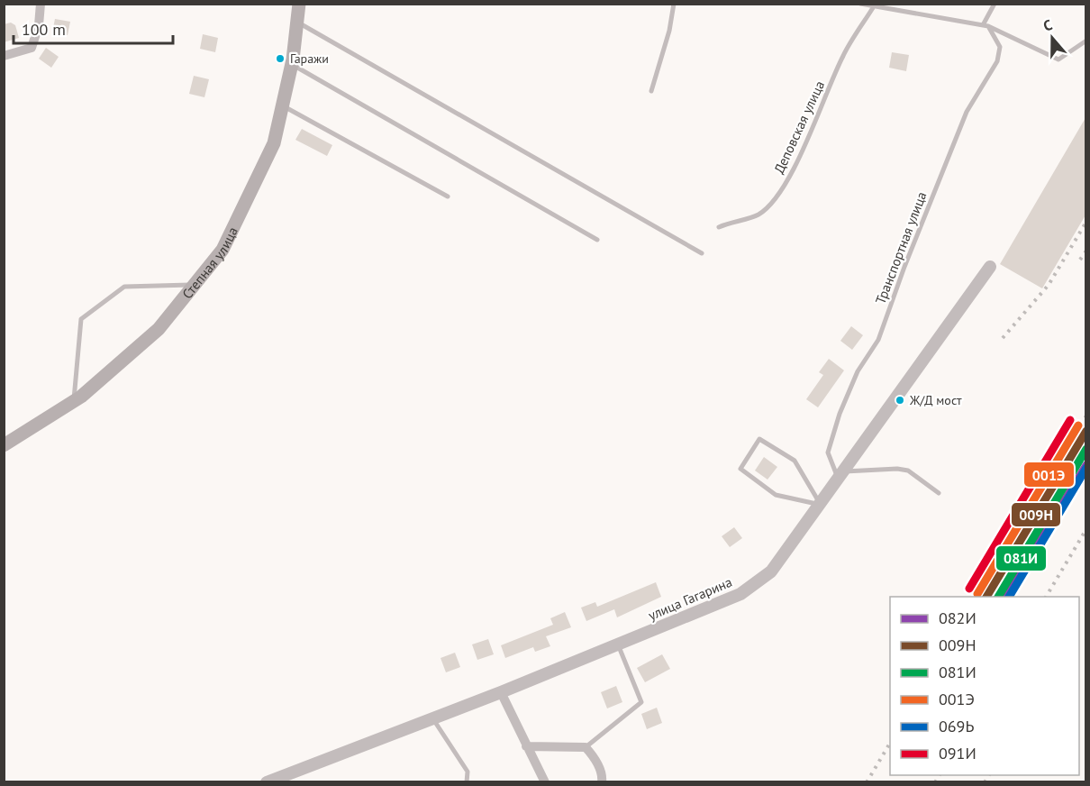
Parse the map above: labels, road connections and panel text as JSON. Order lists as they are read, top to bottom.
{
  "streets": {
    "main road": ["Степная улица"],
    "street": ["улица Гагарина"],
    "lane": ["Деповская улица", "Транспортная улица"]
  },
  "crossings": [
    ["Транспортная улица", "улица Гагарина"]
  ],
  "places": ["Гаражи", "Ж/Д мост"],
  "lines": [
    "transit line 091И",
    "transit line 001Э",
    "transit line 009Н",
    "transit line 081И",
    "transit line 082И",
    "transit line 069Ь"
  ],
  "legend": [
    "082И",
    "009Н",
    "081И",
    "001Э",
    "069Ь",
    "091И"
  ],
  "scale_bar": "100 m",
  "north": "top"
}
